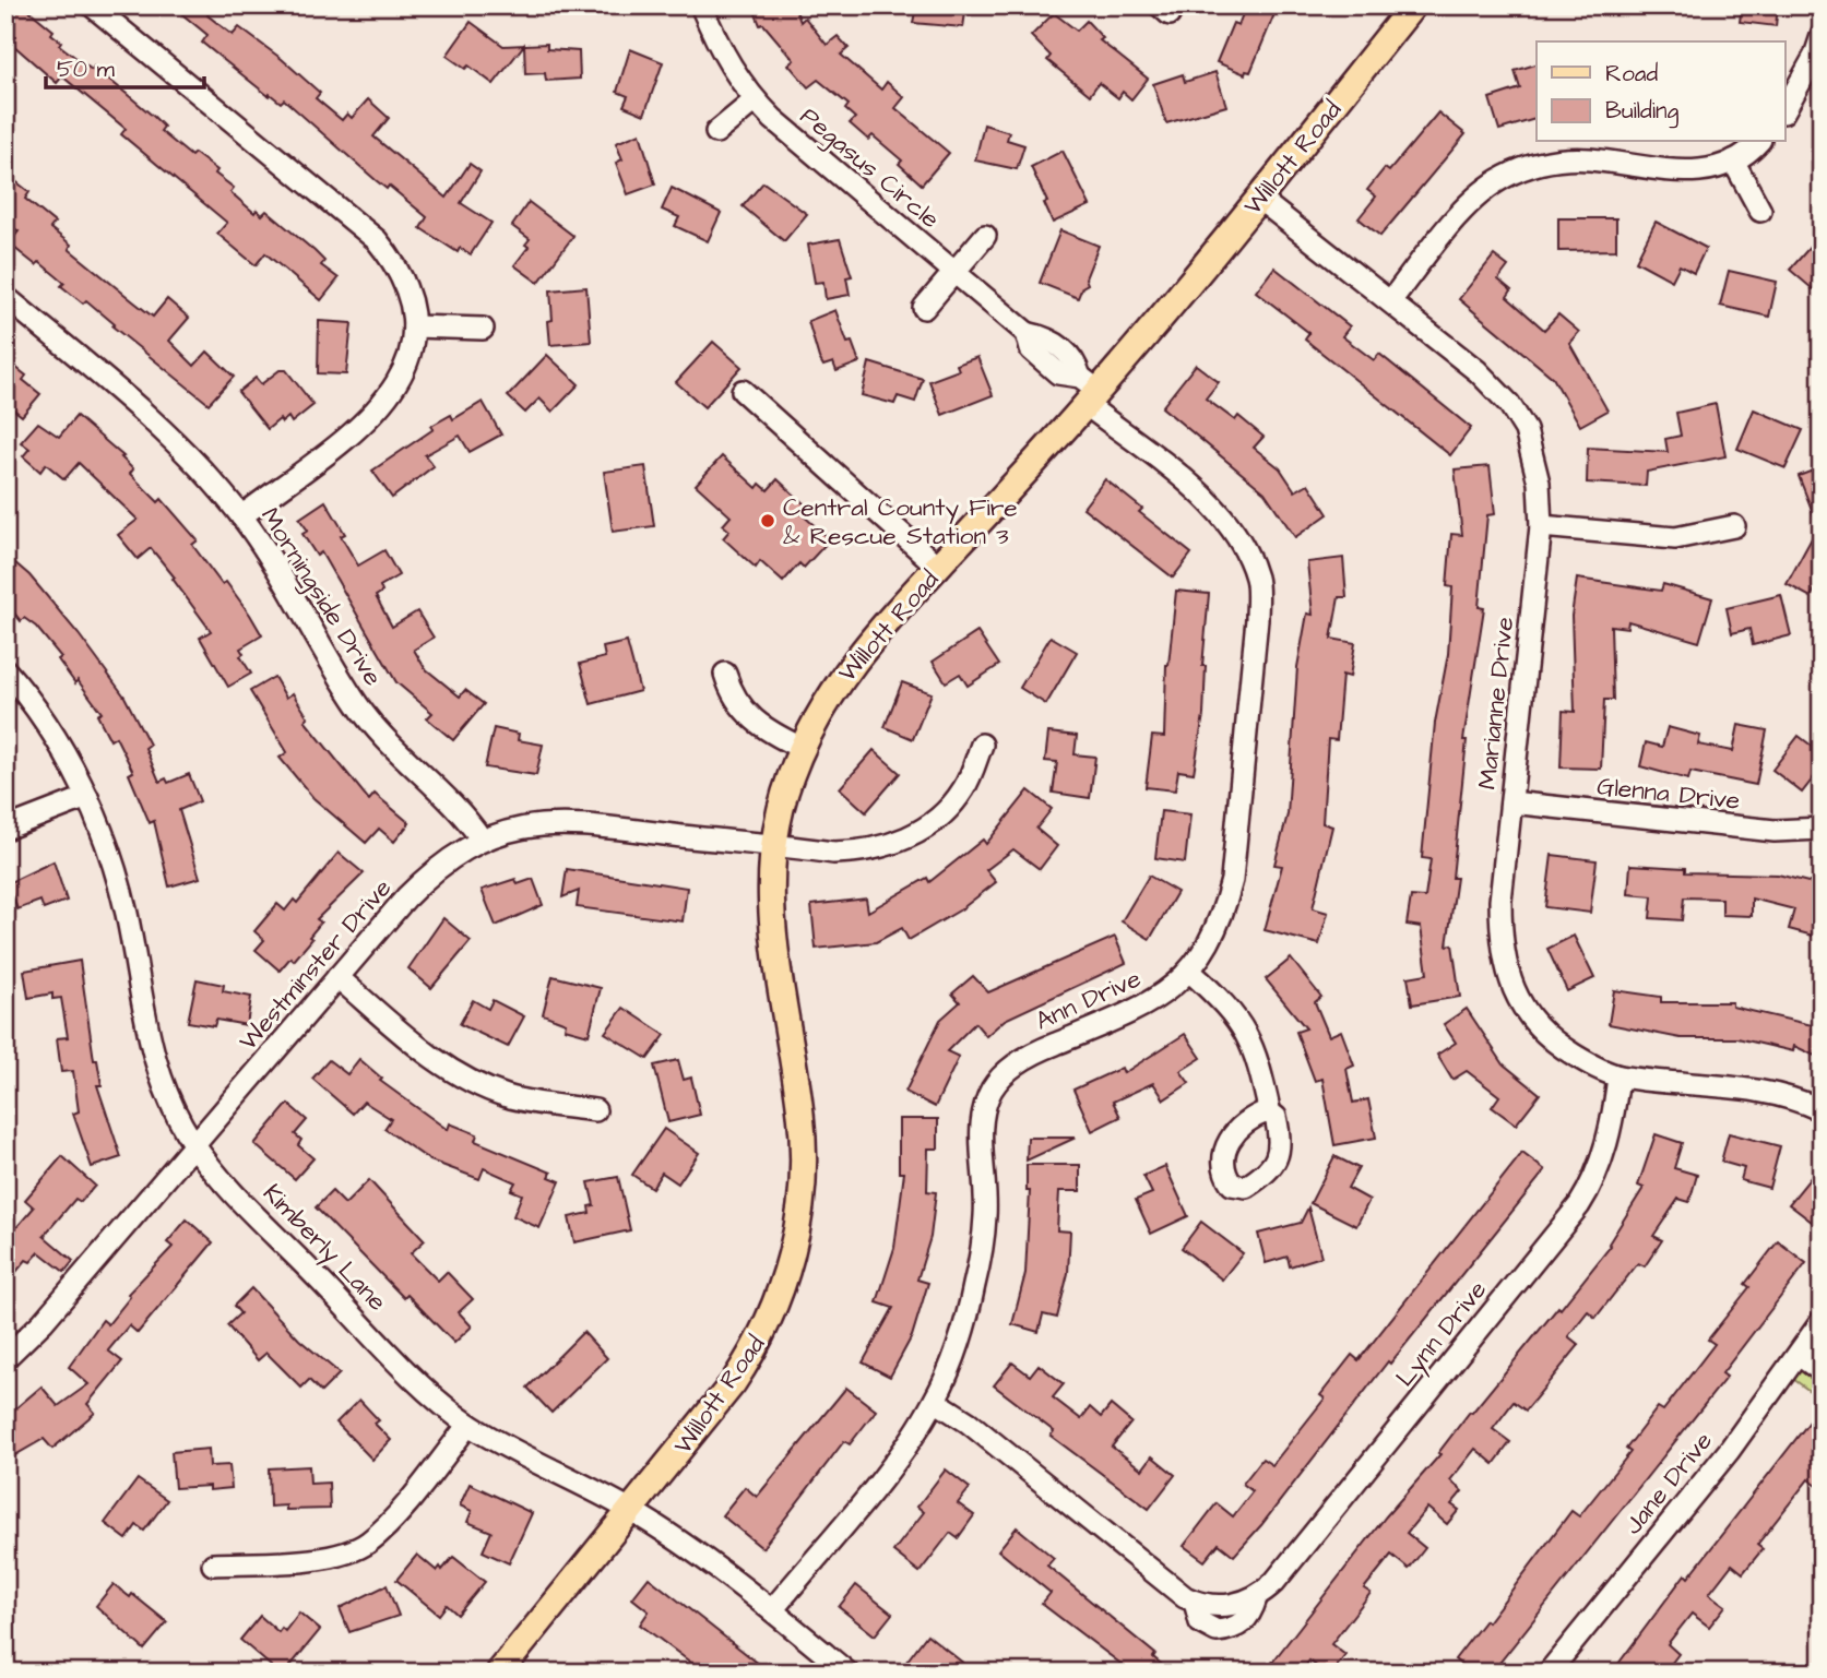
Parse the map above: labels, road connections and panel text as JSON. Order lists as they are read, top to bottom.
{
  "streets": {
    "main road": ["Willott Road"],
    "street": [
      "Pegasus Circle",
      "Morningside Drive",
      "Marianne Drive",
      "Glenna Drive",
      "Westminster Drive",
      "Ann Drive",
      "Kimberly Lane",
      "Lynn Drive",
      "Jane Drive"
    ]
  },
  "crossings": [
    ["Willott Road", "Pegasus Circle"],
    ["Willott Road", "Marianne Drive"],
    ["Willott Road", "Westminster Drive"],
    ["Willott Road", "Ann Drive"],
    ["Willott Road", "Kimberly Lane"],
    ["Pegasus Circle", "Ann Drive"],
    ["Morningside Drive", "Westminster Drive"],
    ["Marianne Drive", "Glenna Drive"],
    ["Marianne Drive", "Lynn Drive"],
    ["Westminster Drive", "Kimberly Lane"],
    ["Ann Drive", "Kimberly Lane"],
    ["Ann Drive", "Lynn Drive"]
  ],
  "places": ["Central County Fire & Rescue Station 3"],
  "legend": ["Road", "Building"],
  "scale_bar": "50 m"
}
